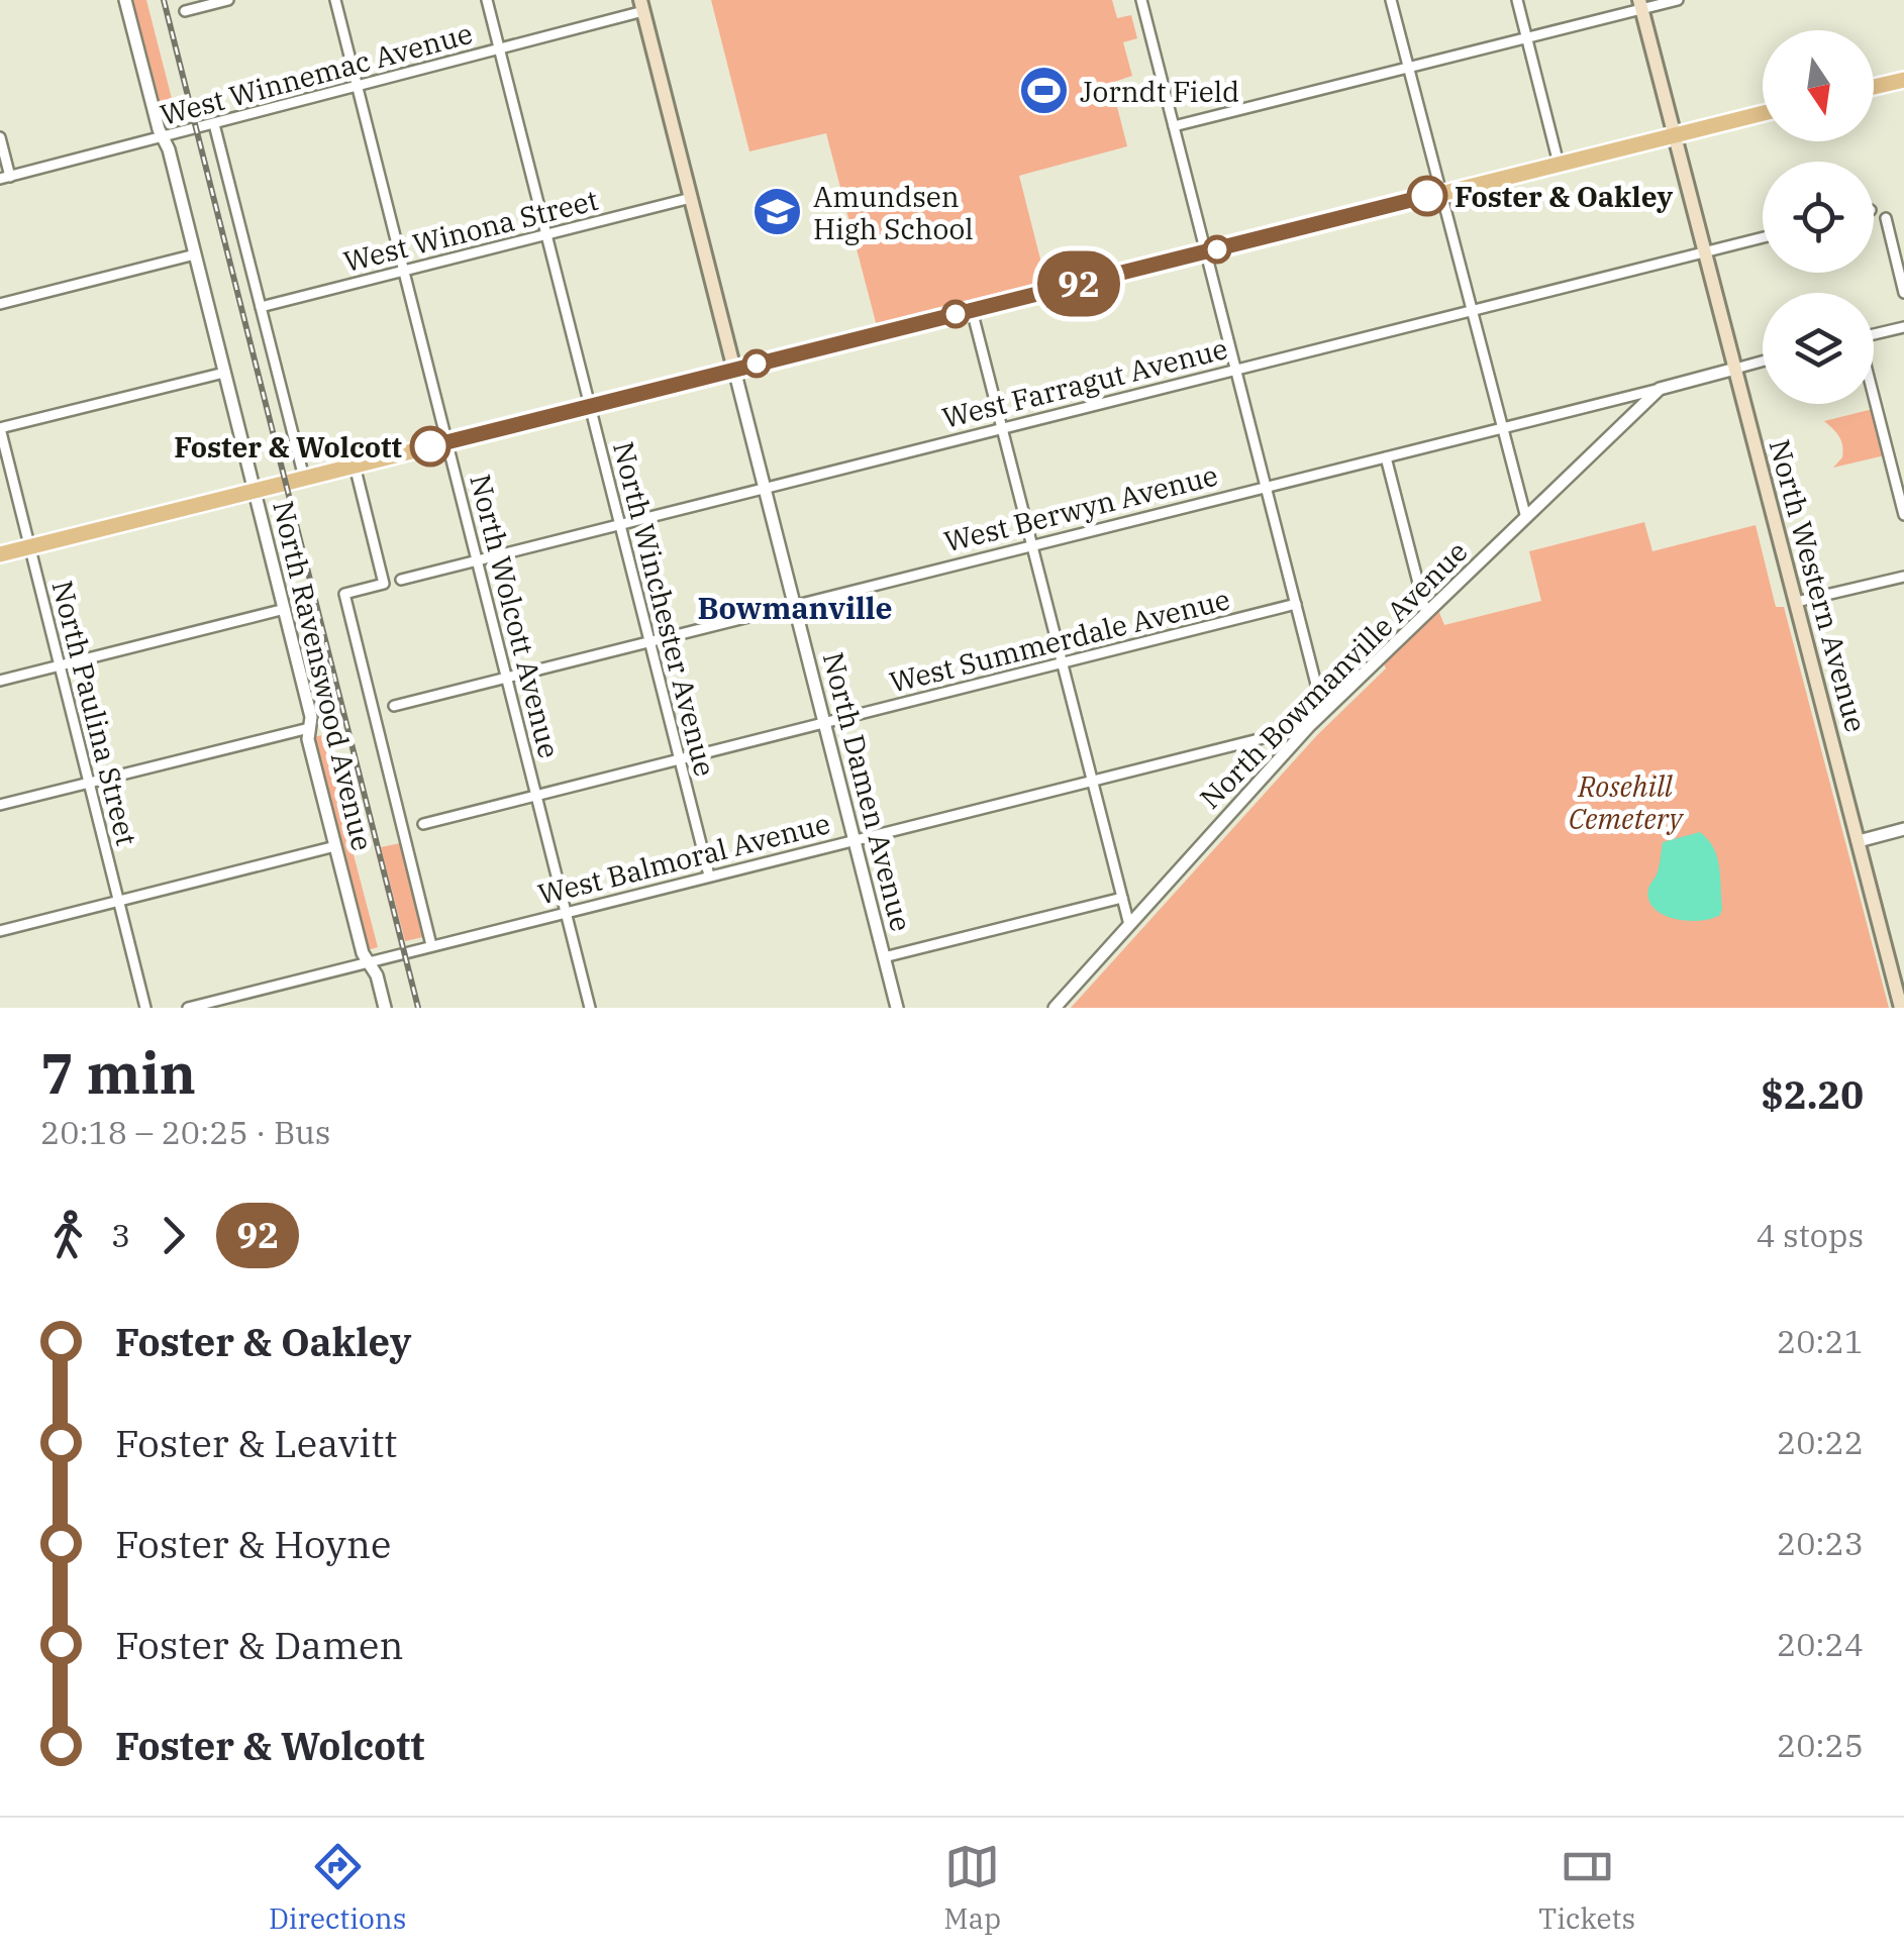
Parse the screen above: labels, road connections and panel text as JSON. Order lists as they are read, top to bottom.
{
  "streets": {
    "main road": ["North Western Avenue", "North Damen Avenue"],
    "street": [
      "West Winnemac Avenue",
      "West Winona Street",
      "West Farragut Avenue",
      "West Berwyn Avenue",
      "North Winchester Avenue",
      "North Wolcott Avenue",
      "West Summerdale Avenue",
      "North Bowmanville Avenue",
      "North Ravenswood Avenue",
      "North Paulina Street",
      "West Balmoral Avenue"
    ]
  },
  "crossings": [
    ["West Winnemac Avenue", "North Winchester Avenue"],
    ["West Winnemac Avenue", "North Wolcott Avenue"],
    ["West Winnemac Avenue", "North Ravenswood Avenue"],
    ["West Winnemac Avenue", "North Damen Avenue"],
    ["West Winona Street", "North Winchester Avenue"],
    ["West Winona Street", "North Wolcott Avenue"],
    ["West Winona Street", "North Ravenswood Avenue"],
    ["West Winona Street", "North Damen Avenue"],
    ["West Farragut Avenue", "North Western Avenue"],
    ["West Farragut Avenue", "North Winchester Avenue"],
    ["West Farragut Avenue", "North Wolcott Avenue"],
    ["West Farragut Avenue", "North Damen Avenue"],
    ["West Berwyn Avenue", "North Western Avenue"],
    ["West Berwyn Avenue", "North Winchester Avenue"],
    ["West Berwyn Avenue", "North Wolcott Avenue"],
    ["West Berwyn Avenue", "North Bowmanville Avenue"],
    ["West Berwyn Avenue", "North Damen Avenue"],
    ["North Winchester Avenue", "West Summerdale Avenue"],
    ["North Winchester Avenue", "West Balmoral Avenue"],
    ["North Wolcott Avenue", "West Summerdale Avenue"],
    ["North Wolcott Avenue", "West Balmoral Avenue"],
    ["West Summerdale Avenue", "North Damen Avenue"],
    ["North Bowmanville Avenue", "West Balmoral Avenue"],
    ["North Ravenswood Avenue", "West Balmoral Avenue"],
    ["North Damen Avenue", "West Balmoral Avenue"]
  ],
  "districts": ["Bowmanville"],
  "parks": ["Rosehill Cemetery"],
  "places": {
    "sports": ["Jorndt Field"],
    "other": ["Foster & Oakley", "Foster & Wolcott"],
    "school or university": ["Amundsen High School"]
  },
  "lines": ["bus line 92"],
  "north": "bottom",
  "page": {
    "on_map": "92",
    "heading": ["7 min", "20:18 – 20:25 · Bus", "$2.20"],
    "legs": ["3", "92", "4 stops"],
    "list": [
      {
        "name": "Foster & Oakley",
        "value": "20:21"
      },
      {
        "name": "Foster & Leavitt",
        "value": "20:22"
      },
      {
        "name": "Foster & Hoyne",
        "value": "20:23"
      },
      {
        "name": "Foster & Damen",
        "value": "20:24"
      },
      {
        "name": "Foster & Wolcott",
        "value": "20:25"
      }
    ],
    "tabs": ["Directions", "Map", "Tickets"]
  }
}
